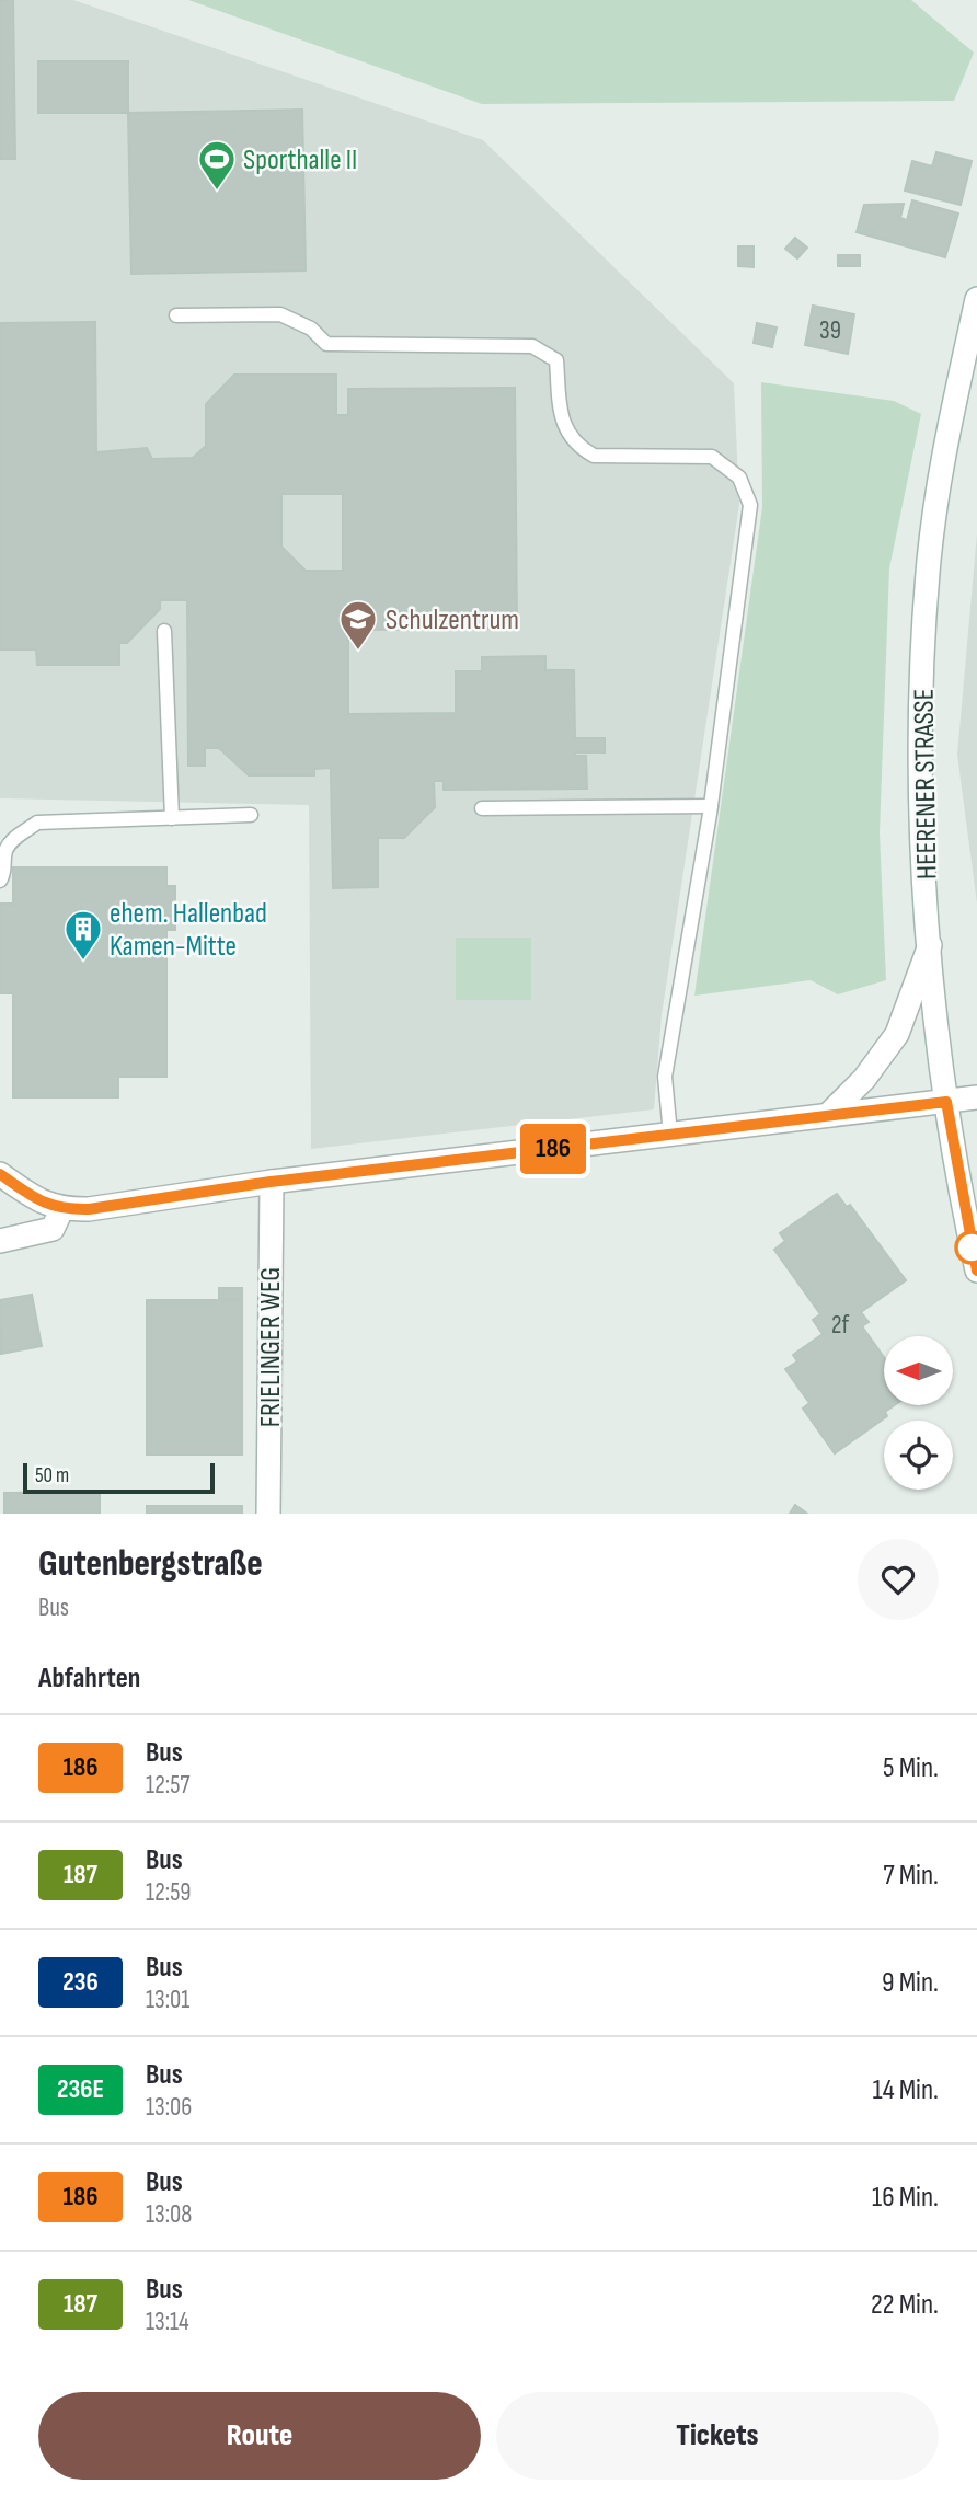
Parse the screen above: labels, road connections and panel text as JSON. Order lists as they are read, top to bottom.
{
  "streets": {
    "street": ["HEERENER STRASSE", "FRIELINGER WEG"]
  },
  "places": {
    "sports": ["Sporthalle II"],
    "school or university": ["Schulzentrum"],
    "building": ["ehem. Hallenbad Kamen-Mitte"]
  },
  "lines": ["bus line 186"],
  "house_numbers": ["39", "2f"],
  "scale_bar": "50 m",
  "north": "left",
  "page": {
    "on_map": "186",
    "scale": "50 m",
    "heading": [
      ["Gutenbergstraße", "Bus"],
      "Abfahrten"
    ],
    "list": [
      {
        "mark": "186",
        "name": "Bus",
        "note": "12:57",
        "value": "5 Min."
      },
      {
        "mark": "187",
        "name": "Bus",
        "note": "12:59",
        "value": "7 Min."
      },
      {
        "mark": "236",
        "name": "Bus",
        "note": "13:01",
        "value": "9 Min."
      },
      {
        "mark": "236E",
        "name": "Bus",
        "note": "13:06",
        "value": "14 Min."
      },
      {
        "mark": "186",
        "name": "Bus",
        "note": "13:08",
        "value": "16 Min."
      },
      {
        "mark": "187",
        "name": "Bus",
        "note": "13:14",
        "value": "22 Min."
      }
    ],
    "buttons": ["Route", "Tickets"]
  }
}
